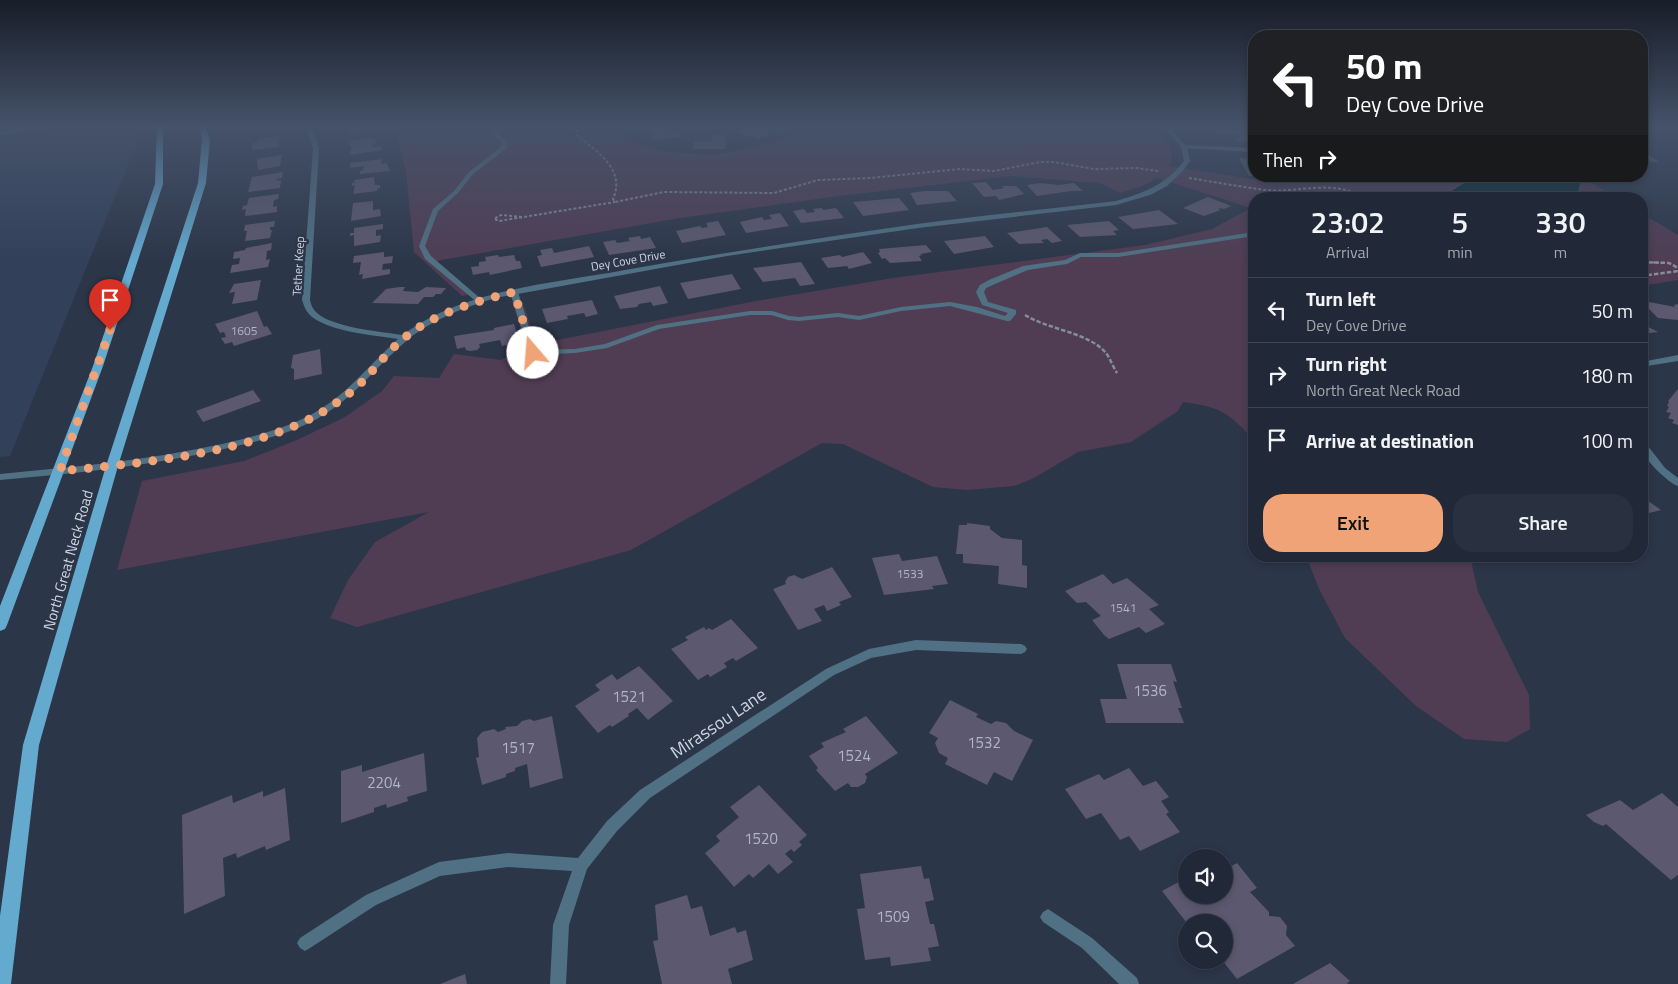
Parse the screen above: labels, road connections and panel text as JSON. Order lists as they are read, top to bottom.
{
  "streets": {
    "main road": ["North Great Neck Road"],
    "street": ["Dey Cove Drive", "Tether Keep", "Mirassou Lane"]
  },
  "crossings": [
    ["Dey Cove Drive", "Tether Keep"],
    ["Dey Cove Drive", "North Great Neck Road"]
  ],
  "house_numbers": [
    "1605",
    "1533",
    "1541",
    "1536",
    "1521",
    "1532",
    "1517",
    "1524",
    "2204",
    "1520",
    "1509"
  ],
  "page": {
    "turn": ["50 m", "Dey Cove Drive"],
    "then": "Then",
    "eta": [
      "23:02",
      "Arrival",
      "5",
      "min",
      "330",
      "m"
    ],
    "list": [
      {
        "name": "Turn left",
        "note": "Dey Cove Drive",
        "value": "50 m"
      },
      {
        "name": "Turn right",
        "note": "North Great Neck Road",
        "value": "180 m"
      },
      {
        "name": "Arrive at destination",
        "value": "100 m"
      }
    ],
    "buttons": ["Exit", "Share"]
  }
}
